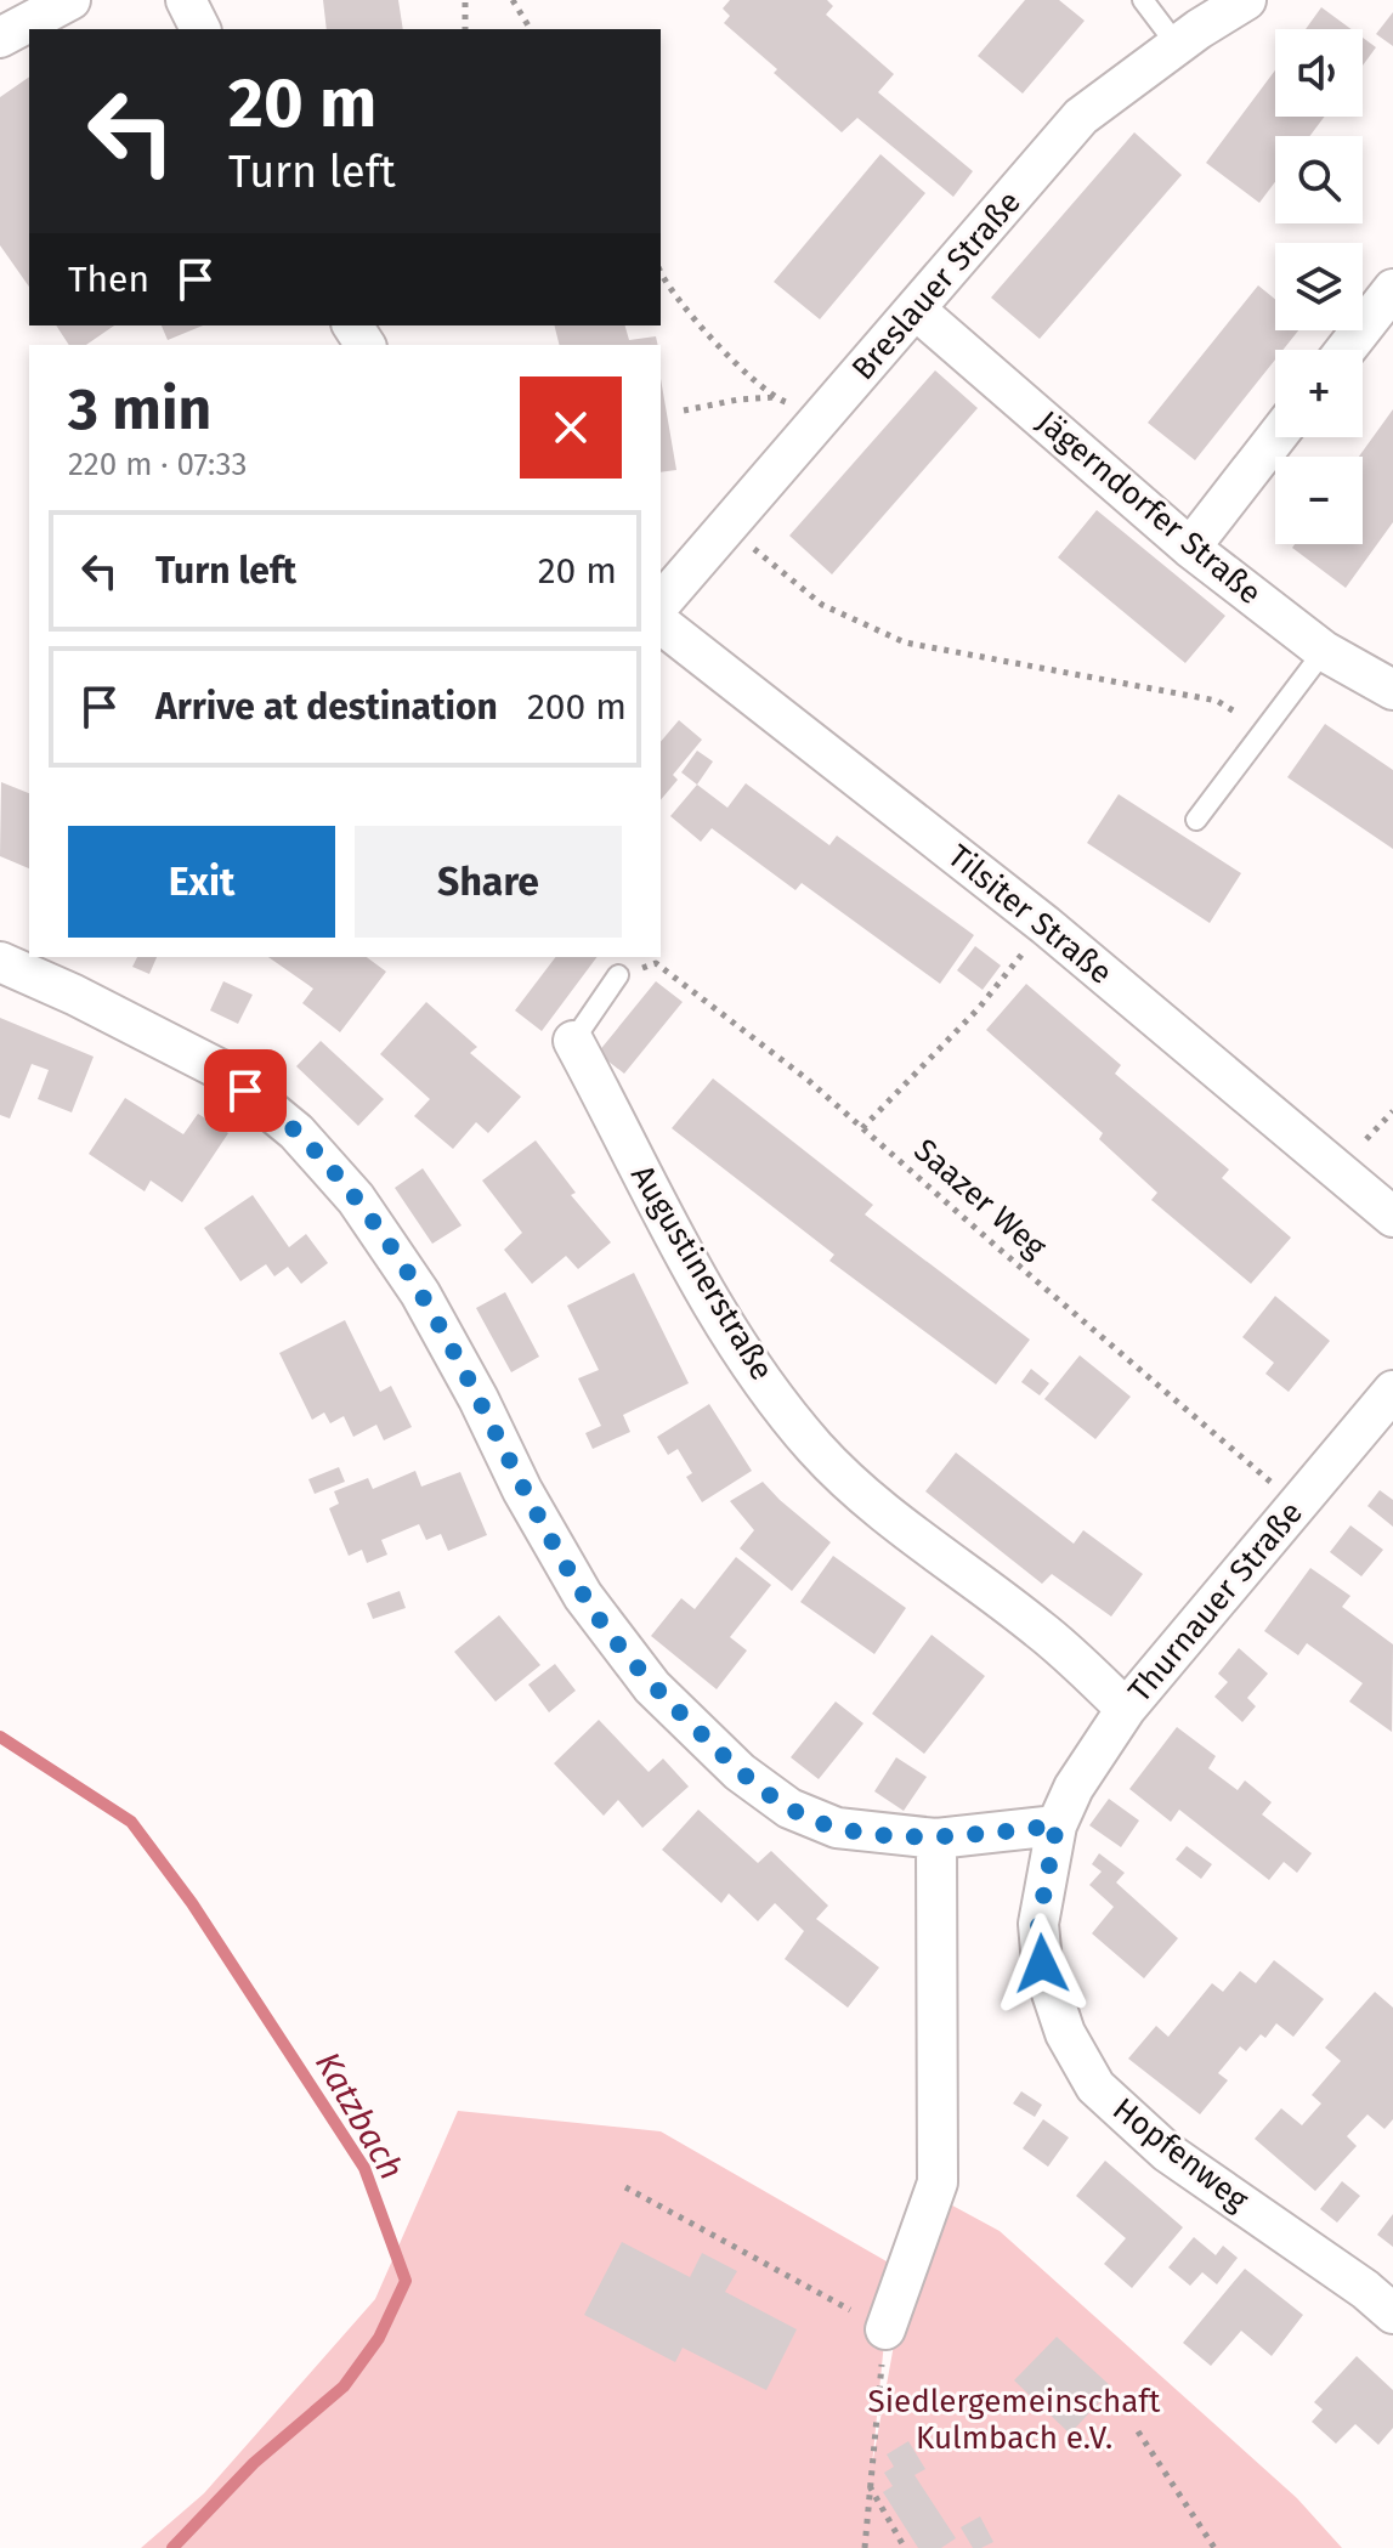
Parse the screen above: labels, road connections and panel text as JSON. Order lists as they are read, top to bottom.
{
  "streets": {
    "street": [
      "Breslauer Straße",
      "Jägerndorfer Straße",
      "Tilsiter Straße",
      "Augustinerstraße",
      "Thurnauer Straße",
      "Hopfenweg"
    ],
    "path": ["Saazer Weg"]
  },
  "crossings": [
    ["Breslauer Straße", "Jägerndorfer Straße"],
    ["Saazer Weg", "Thurnauer Straße"],
    ["Augustinerstraße", "Thurnauer Straße"],
    ["Thurnauer Straße", "Hopfenweg"]
  ],
  "water": ["Katzbach"],
  "parks": ["Siedlergemeinschaft Kulmbach e.V."],
  "page": {
    "map_buttons": ["+", "−"],
    "turn": ["20 m", "Turn left"],
    "then": "Then",
    "heading": ["3 min", "220 m · 07:33"],
    "list": [
      {
        "name": "Turn left",
        "value": "20 m"
      },
      {
        "name": "Arrive at destination",
        "value": "200 m"
      }
    ],
    "buttons": ["Exit", "Share"]
  }
}
